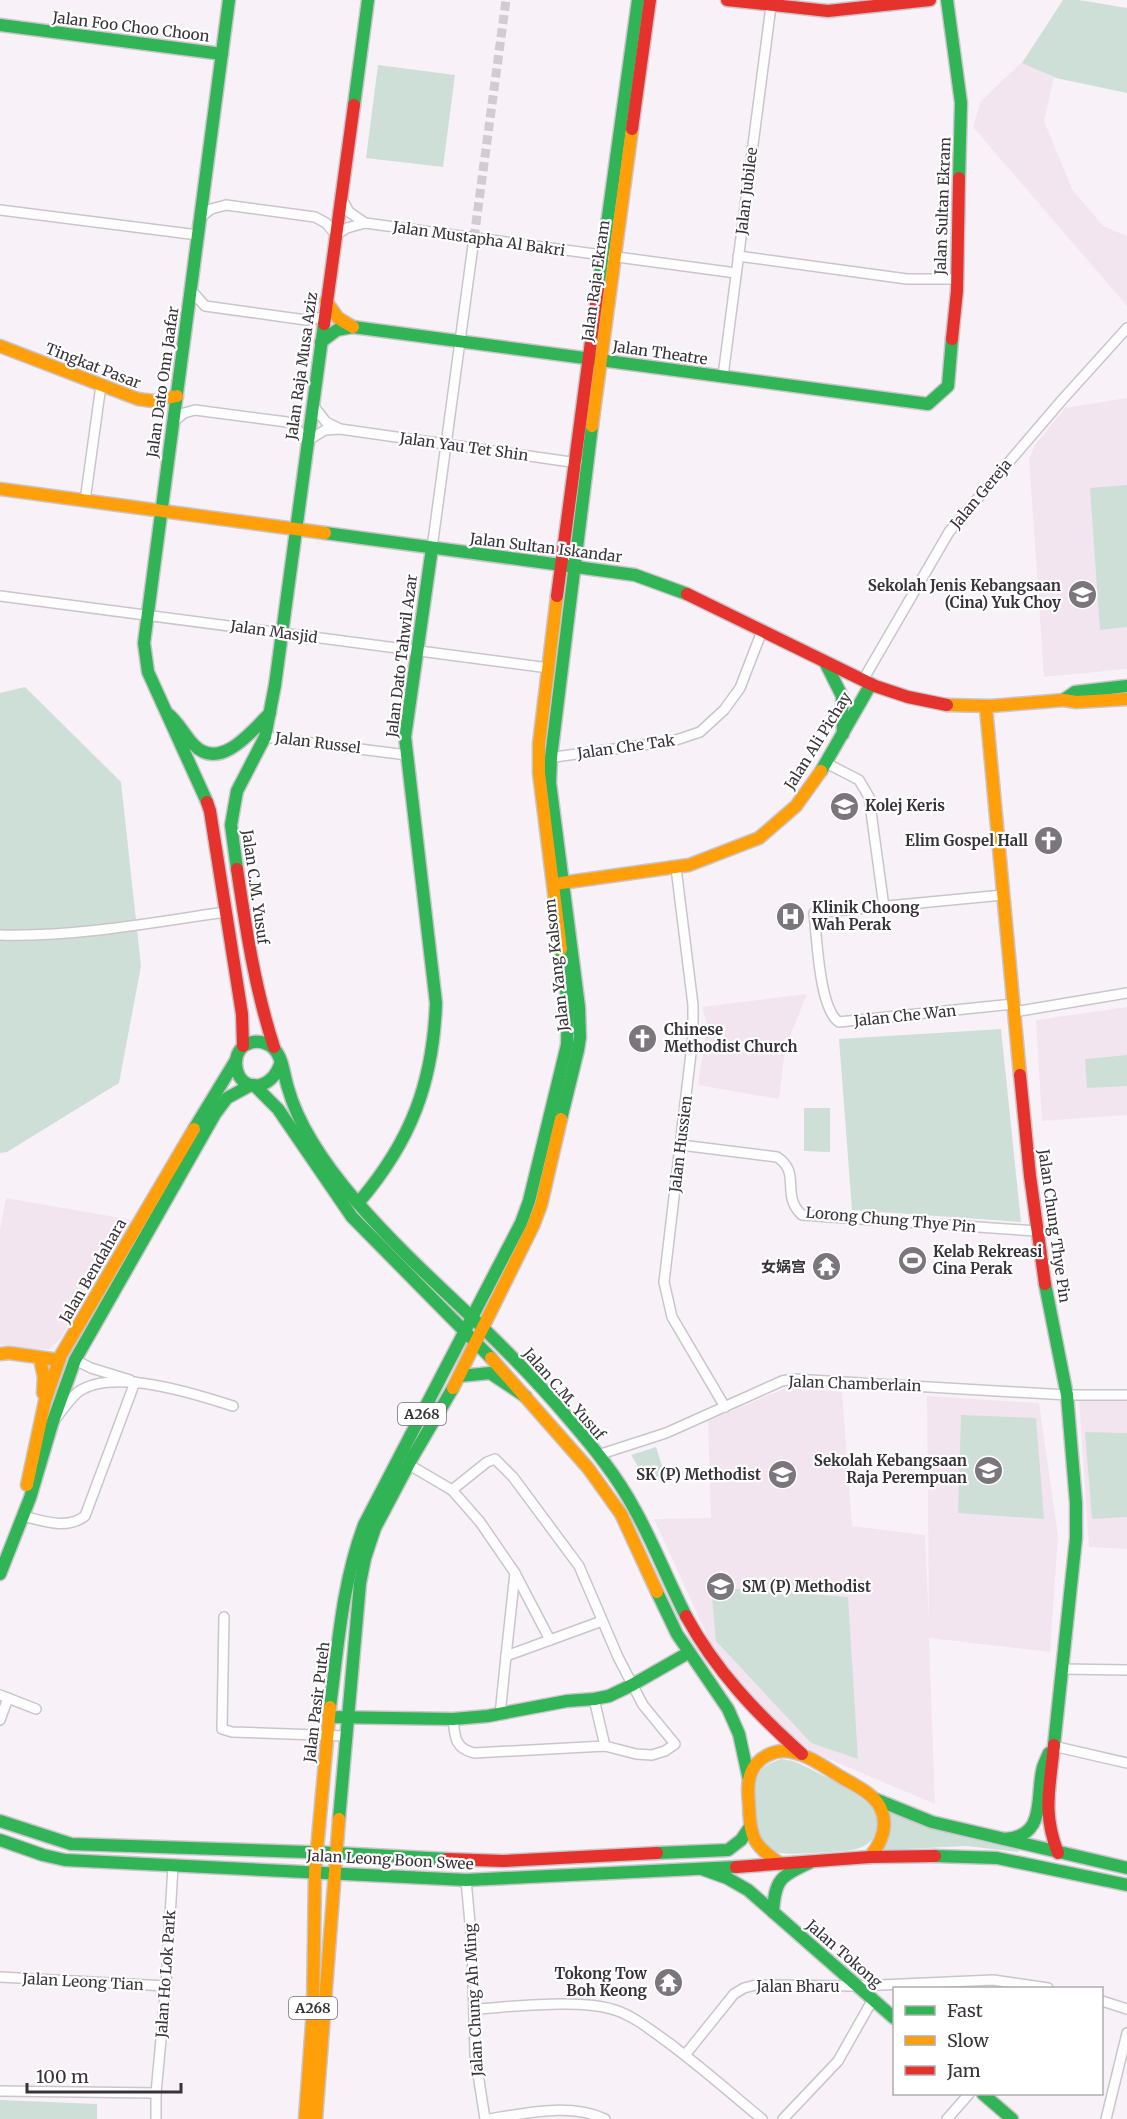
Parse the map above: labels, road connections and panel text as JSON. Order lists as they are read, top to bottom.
{
  "streets": {
    "main road": [
      "Jalan Foo Choo Choon",
      "Jalan Sultan Ekram",
      "Jalan Raja Ekram",
      "Jalan Theatre",
      "Tingkat Pasar",
      "Jalan Raja Musa Aziz",
      "Jalan Dato Onn Jaafar",
      "Jalan Sultan Iskandar",
      "Jalan Dato Tahwil Azar",
      "Jalan Ali Pichay",
      "Jalan C.M. Yusuf",
      "Jalan Yang Kalsom",
      "Jalan Chung Thye Pin",
      "Jalan Bendahara",
      "A268",
      "Jalan Pasir Puteh",
      "Jalan Leong Boon Swee",
      "Jalan Tokong"
    ],
    "street": [
      "Jalan Jubilee",
      "Jalan Mustapha Al Bakri",
      "Jalan Yau Tet Shin",
      "Jalan Gereja",
      "Jalan Masjid",
      "Jalan Russel",
      "Jalan Che Tak",
      "Jalan Che Wan",
      "Jalan Hussien",
      "Lorong Chung Thye Pin",
      "Jalan Chamberlain",
      "Jalan Ho Lok Park",
      "Jalan Leong Tian",
      "Jalan Bharu",
      "Jalan Chung Ah Ming"
    ]
  },
  "crossings": [
    ["Jalan Foo Choo Choon", "Jalan Dato Onn Jaafar"],
    ["Jalan Jubilee", "Jalan Mustapha Al Bakri"],
    ["Jalan Jubilee", "Jalan Theatre"],
    ["Jalan Sultan Ekram", "Jalan Theatre"],
    ["Jalan Mustapha Al Bakri", "Jalan Raja Ekram"],
    ["Jalan Mustapha Al Bakri", "Jalan Raja Musa Aziz"],
    ["Jalan Mustapha Al Bakri", "Jalan Dato Onn Jaafar"],
    ["Jalan Mustapha Al Bakri", "Jalan Dato Tahwil Azar"],
    ["Jalan Raja Ekram", "Jalan Theatre"],
    ["Jalan Raja Ekram", "Jalan Yau Tet Shin"],
    ["Jalan Raja Ekram", "Jalan Sultan Iskandar"],
    ["Jalan Raja Ekram", "Jalan Yang Kalsom"],
    ["Jalan Theatre", "Jalan Dato Tahwil Azar"],
    ["Tingkat Pasar", "Jalan Dato Onn Jaafar"],
    ["Jalan Raja Musa Aziz", "Jalan Dato Onn Jaafar"],
    ["Jalan Raja Musa Aziz", "Jalan Yau Tet Shin"],
    ["Jalan Raja Musa Aziz", "Jalan Sultan Iskandar"],
    ["Jalan Raja Musa Aziz", "Jalan Masjid"],
    ["Jalan Raja Musa Aziz", "Jalan Russel"],
    ["Jalan Raja Musa Aziz", "Jalan C.M. Yusuf"],
    ["Jalan Dato Onn Jaafar", "Jalan Sultan Iskandar"],
    ["Jalan Dato Onn Jaafar", "Jalan Masjid"],
    ["Jalan Yau Tet Shin", "Jalan Dato Tahwil Azar"],
    ["Jalan Gereja", "Jalan Sultan Iskandar"],
    ["Jalan Gereja", "Jalan Ali Pichay"],
    ["Jalan Sultan Iskandar", "Jalan Dato Tahwil Azar"],
    ["Jalan Sultan Iskandar", "Jalan Ali Pichay"],
    ["Jalan Sultan Iskandar", "Jalan Che Tak"],
    ["Jalan Sultan Iskandar", "Jalan Yang Kalsom"],
    ["Jalan Sultan Iskandar", "Jalan Chung Thye Pin"],
    ["Jalan Masjid", "Jalan Dato Tahwil Azar"],
    ["Jalan Masjid", "Jalan Yang Kalsom"],
    ["Jalan Dato Tahwil Azar", "Jalan Russel"],
    ["Jalan Dato Tahwil Azar", "Jalan C.M. Yusuf"],
    ["Jalan Ali Pichay", "Jalan Yang Kalsom"],
    ["Jalan Ali Pichay", "Jalan Hussien"],
    ["Jalan Russel", "Jalan C.M. Yusuf"],
    ["Jalan Che Tak", "Jalan Yang Kalsom"],
    ["Jalan C.M. Yusuf", "Jalan Yang Kalsom"],
    ["Jalan C.M. Yusuf", "Jalan Bendahara"],
    ["Jalan C.M. Yusuf", "Jalan Chamberlain"],
    ["Jalan C.M. Yusuf", "Jalan Pasir Puteh"],
    ["Jalan C.M. Yusuf", "Jalan Leong Boon Swee"],
    ["Jalan Yang Kalsom", "Jalan Pasir Puteh"],
    ["Jalan Che Wan", "Jalan Chung Thye Pin"],
    ["Jalan Hussien", "Lorong Chung Thye Pin"],
    ["Jalan Hussien", "Jalan Chamberlain"],
    ["Lorong Chung Thye Pin", "Jalan Chung Thye Pin"],
    ["Jalan Chung Thye Pin", "Jalan Chamberlain"],
    ["Jalan Pasir Puteh", "Jalan Leong Boon Swee"],
    ["Jalan Leong Boon Swee", "Jalan Tokong"],
    ["Jalan Leong Boon Swee", "Jalan Ho Lok Park"],
    ["Jalan Leong Boon Swee", "Jalan Chung Ah Ming"],
    ["Jalan Tokong", "Jalan Bharu"],
    ["Jalan Ho Lok Park", "Jalan Leong Tian"]
  ],
  "places": {
    "school or university": [
      "Sekolah Jenis Kebangsaan (Cina) Yuk Choy",
      "Kolej Keris",
      "Sekolah Kebangsaan Raja Perempuan",
      "SK (P) Methodist",
      "SM (P) Methodist"
    ],
    "church": ["Elim Gospel Hall", "Chinese Methodist Church"],
    "hospital": ["Klinik Choong Wah Perak"],
    "sports": ["Kelab Rekreasi Cina Perak"],
    "temple": ["女娲宫", "Tokong Tow Boh Keong"]
  },
  "legend": ["Fast", "Slow", "Jam"],
  "scale_bar": "100 m"
}
